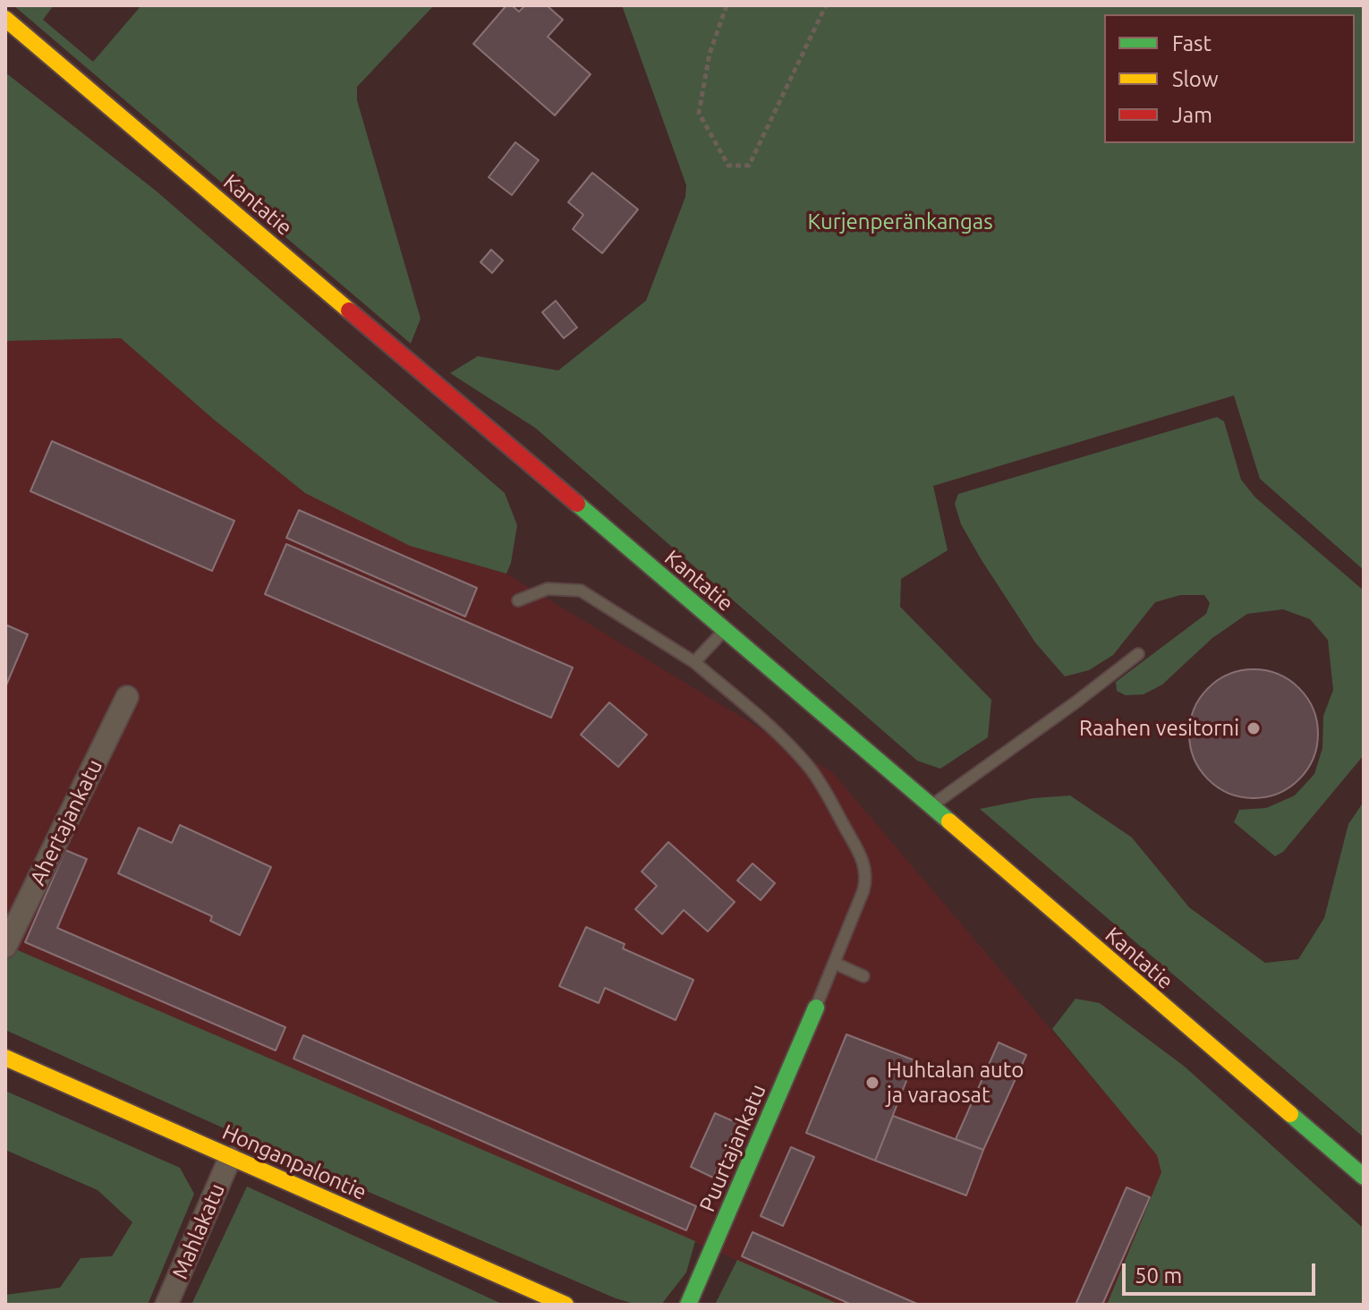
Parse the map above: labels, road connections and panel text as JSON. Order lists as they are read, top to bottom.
{
  "streets": {
    "main road": ["Kantatie", "Puurtajankatu", "Honganpalontie"],
    "street": ["Ahertajankatu", "Mahlakatu"]
  },
  "crossings": [
    ["Honganpalontie", "Mahlakatu"]
  ],
  "parks": ["Kurjenperänkangas"],
  "places": ["Raahen vesitorni", "Huhtalan auto ja varaosat"],
  "legend": ["Fast", "Slow", "Jam"],
  "scale_bar": "50 m"
}
